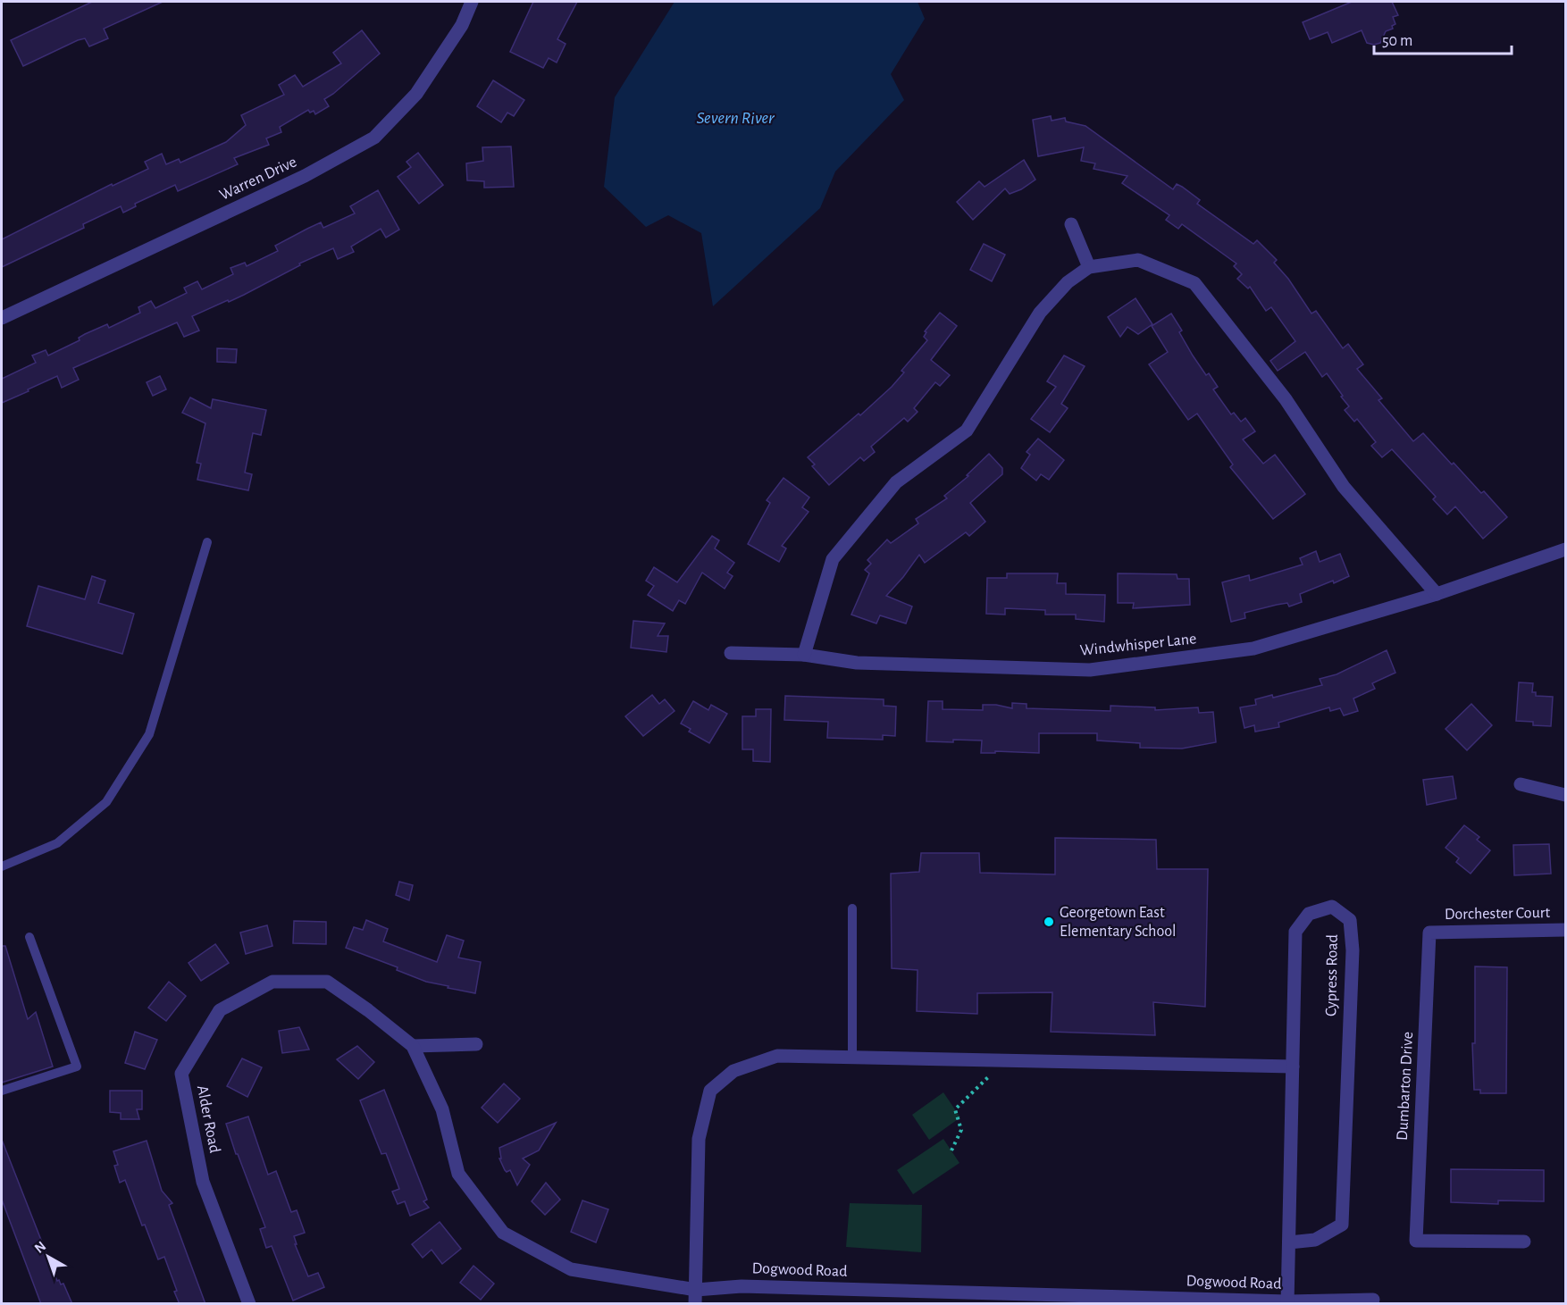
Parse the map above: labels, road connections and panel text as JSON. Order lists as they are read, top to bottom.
{
  "streets": {
    "street": [
      "Warren Drive",
      "Windwhisper Lane",
      "Dorchester Court",
      "Cypress Road",
      "Dumbarton Drive",
      "Alder Road",
      "Dogwood Road"
    ]
  },
  "crossings": [
    ["Dorchester Court", "Dumbarton Drive"],
    ["Cypress Road", "Dogwood Road"],
    ["Alder Road", "Dogwood Road"]
  ],
  "water": ["Severn River"],
  "places": ["Georgetown East Elementary School"],
  "scale_bar": "50 m",
  "north": "top left"
}
